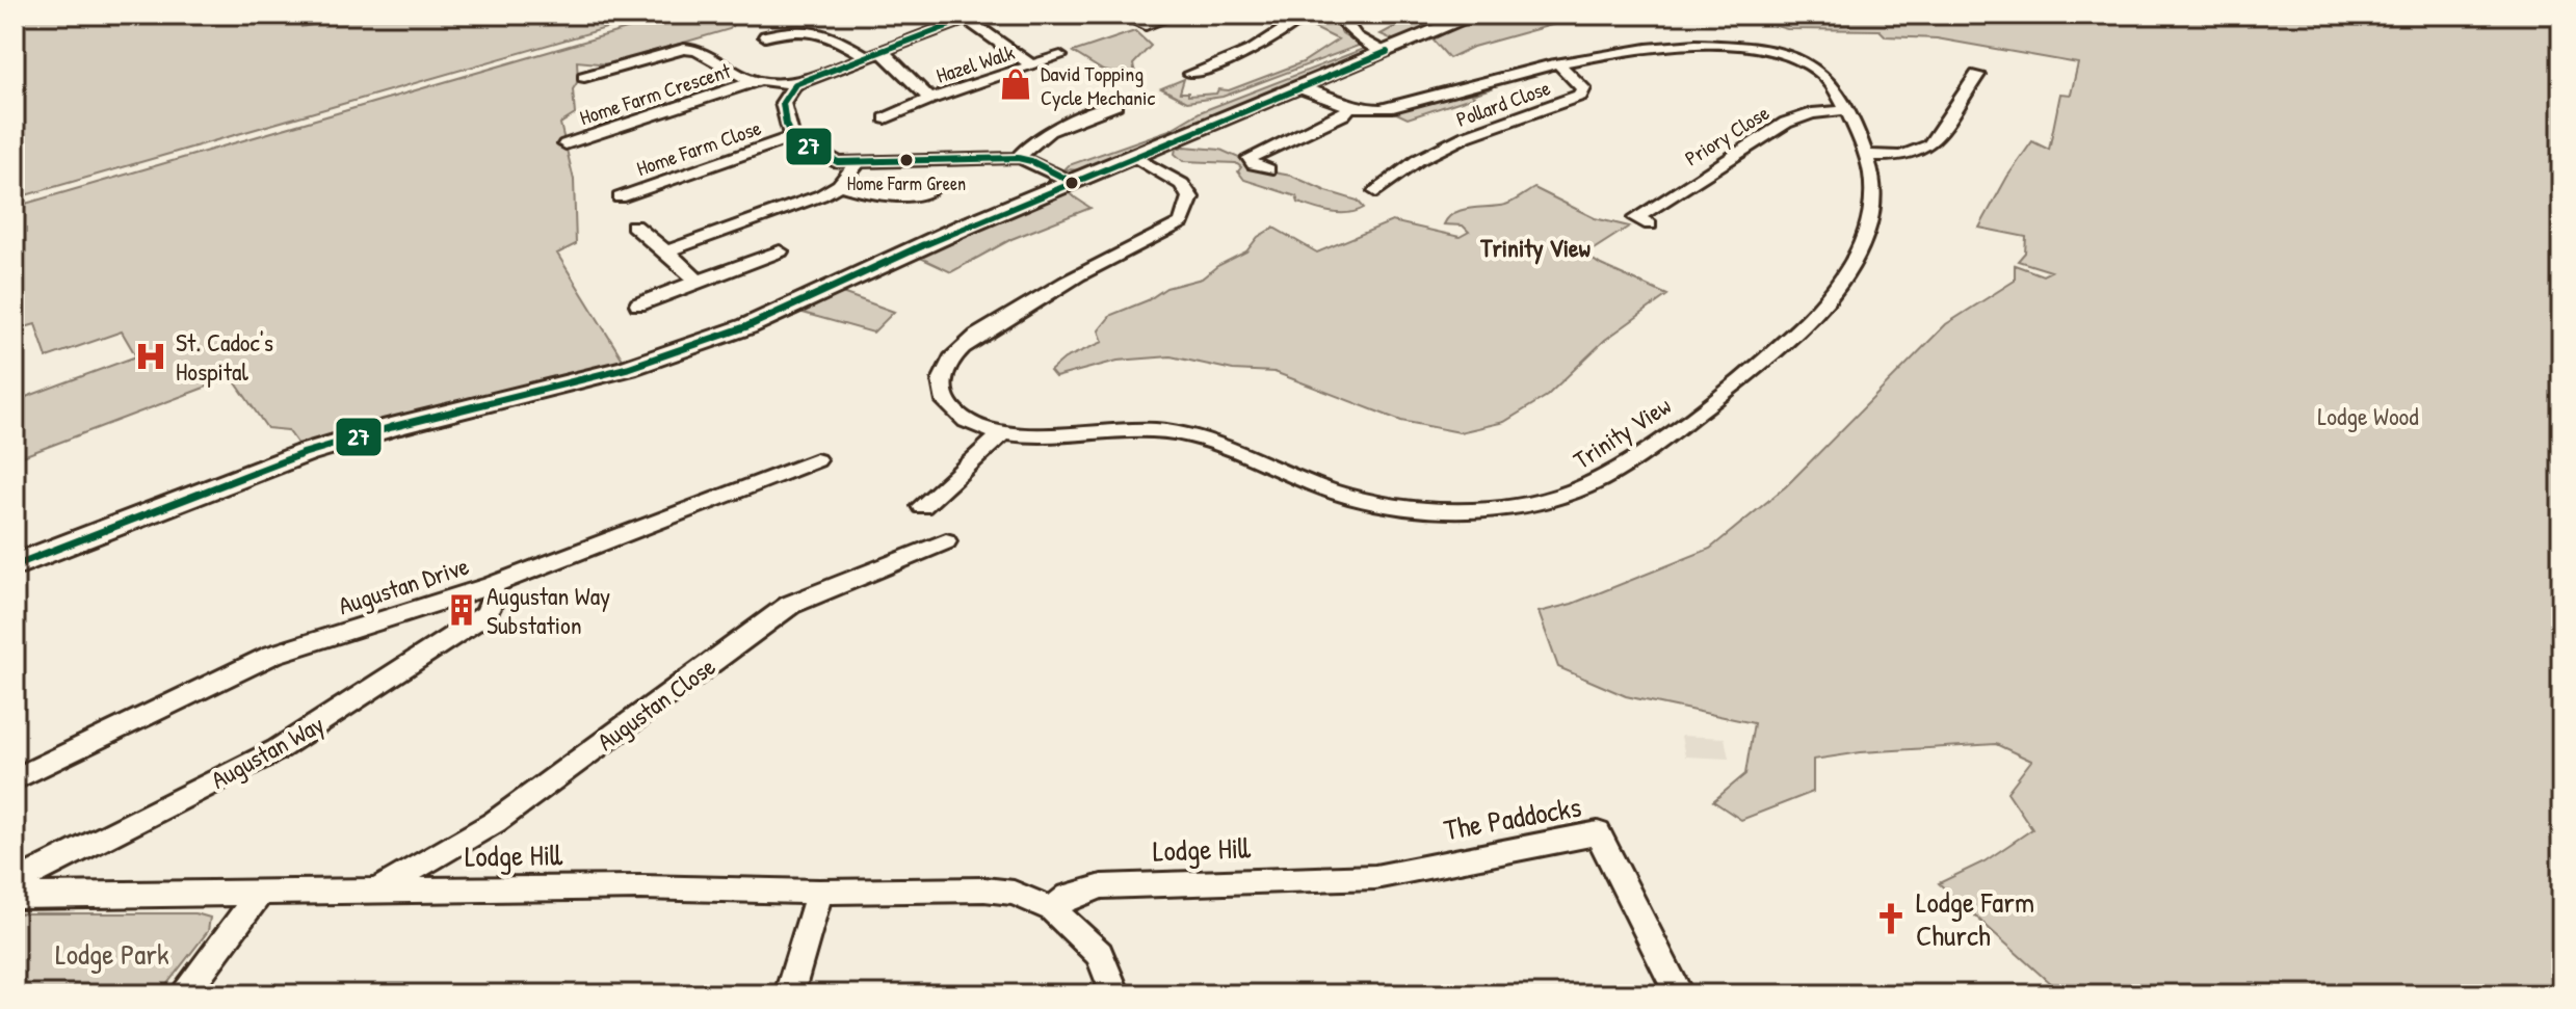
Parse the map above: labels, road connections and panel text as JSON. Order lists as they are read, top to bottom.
{
  "streets": {
    "street": [
      "Hazel Walk",
      "Home Farm Crescent",
      "Pollard Close",
      "Priory Close",
      "Home Farm Close",
      "Trinity View",
      "Augustan Drive",
      "Augustan Close",
      "Augustan Way",
      "The Paddocks",
      "Lodge Hill"
    ]
  },
  "crossings": [
    ["Pollard Close", "Trinity View"],
    ["Priory Close", "Trinity View"],
    ["Augustan Drive", "Augustan Way"],
    ["Augustan Close", "Lodge Hill"],
    ["Augustan Way", "Lodge Hill"],
    ["The Paddocks", "Lodge Hill"]
  ],
  "districts": ["Trinity View"],
  "parks": ["Lodge Wood", "Lodge Park"],
  "places": {
    "shop": ["David Topping Cycle Mechanic"],
    "other": ["Home Farm Green"],
    "hospital": ["St. Cadoc's Hospital"],
    "building": ["Augustan Way Substation"],
    "church": ["Lodge Farm Church"]
  },
  "lines": ["transit line 27"]
}
